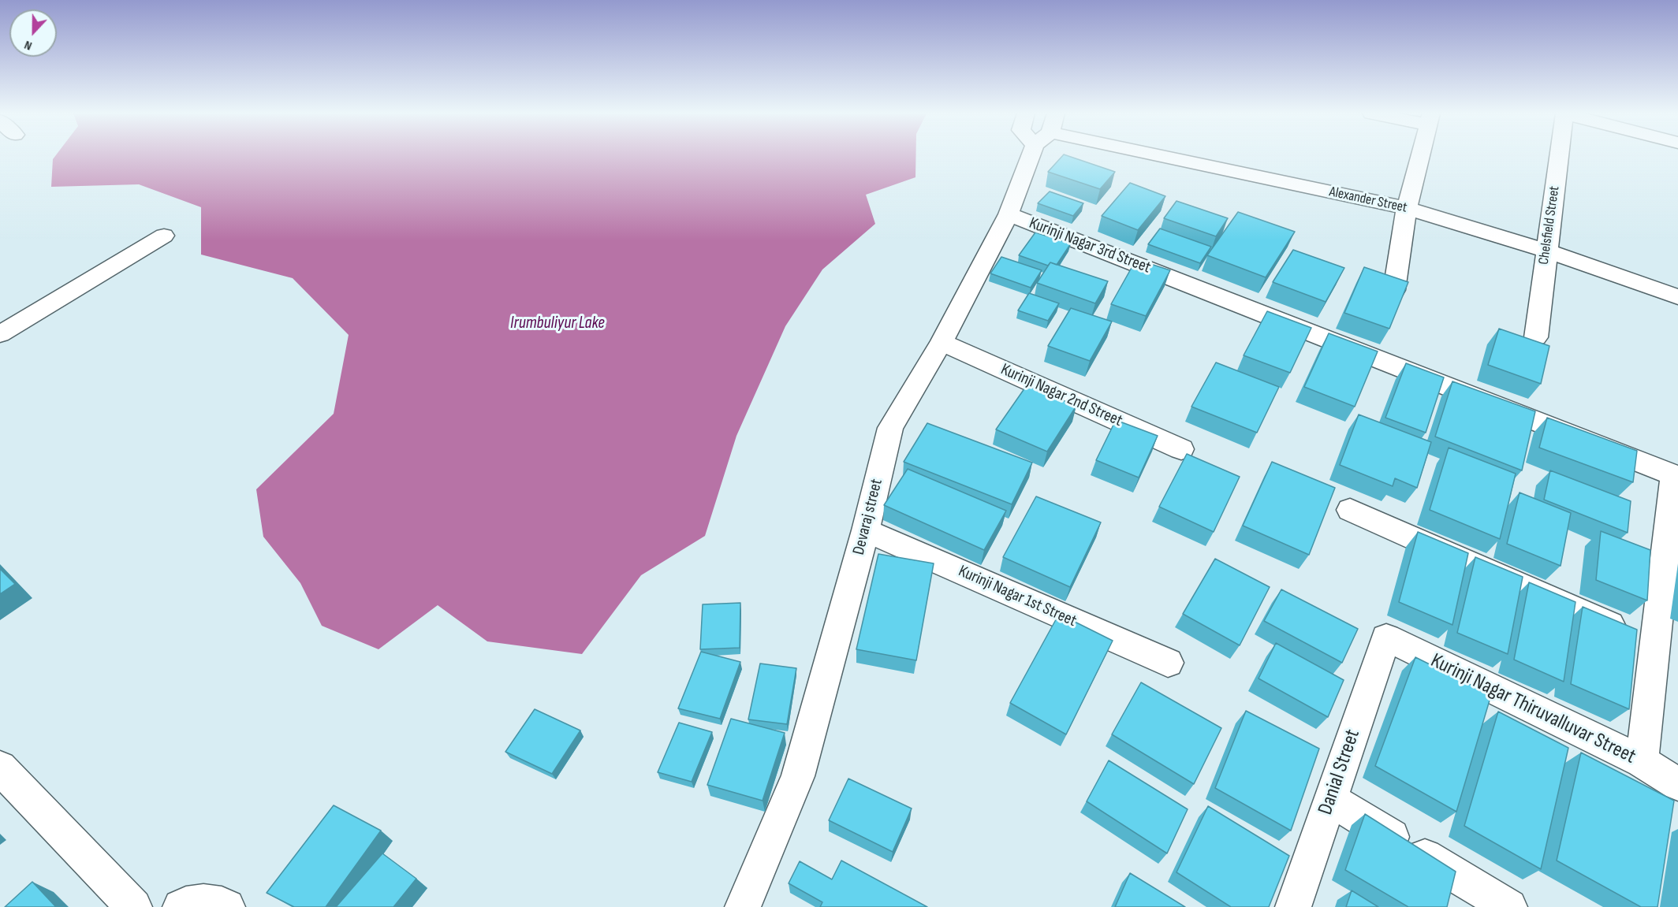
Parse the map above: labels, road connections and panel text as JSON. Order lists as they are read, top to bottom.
{
  "streets": {
    "street": [
      "Alexander Street",
      "Chelsfield Street",
      "Kurinji Nagar 3rd Street",
      "Kurinji Nagar 2nd Street",
      "Devaraj street",
      "Kurinji Nagar 1st Street",
      "Kurinji Nagar Thiruvalluvar Street",
      "Danial Street"
    ]
  },
  "crossings": [
    ["Alexander Street", "Chelsfield Street"],
    ["Kurinji Nagar 3rd Street", "Devaraj street"],
    ["Kurinji Nagar 2nd Street", "Devaraj street"],
    ["Devaraj street", "Kurinji Nagar 1st Street"],
    ["Kurinji Nagar Thiruvalluvar Street", "Danial Street"]
  ],
  "water": ["Irumbuliyur Lake"],
  "north": "bottom"
}
